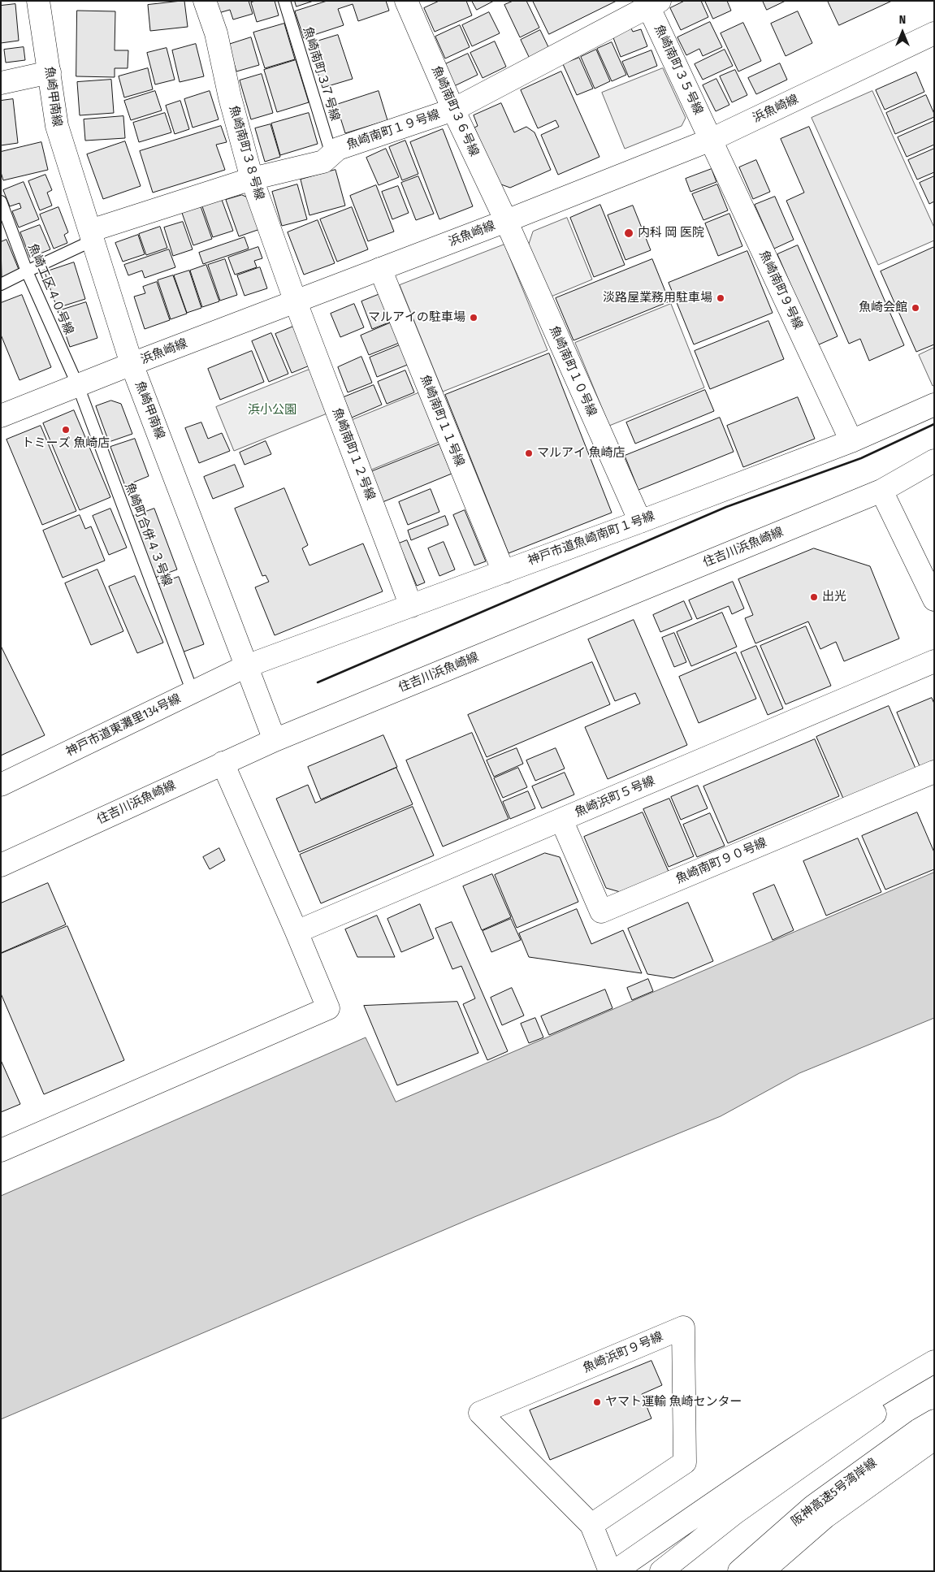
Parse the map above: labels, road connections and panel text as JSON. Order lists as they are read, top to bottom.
{
  "streets": {
    "main road": [
      "魚崎南町３５号線",
      "魚崎甲南線",
      "浜魚崎線",
      "魚崎南町３６号線",
      "魚崎南町１９号線",
      "魚崎南町３８号線",
      "魚崎南町９号線",
      "魚崎南町１０号線",
      "魚崎南町１１号線",
      "魚崎南町１２号線",
      "神戸市道魚崎南町１号線",
      "住吉川浜魚崎線",
      "神戸市道東灘里134号線",
      "魚崎浜町５号線",
      "魚崎南町９０号線",
      "魚崎浜町９号線",
      "阪神高速5号湾岸線"
    ],
    "lane": ["魚崎南町３７号線", "魚崎工区４０号線", "魚崎町合併４３号線"]
  },
  "crossings": [
    ["魚崎南町３５号線", "浜魚崎線"],
    ["魚崎南町３５号線", "魚崎南町１９号線"],
    ["魚崎南町３５号線", "魚崎南町９号線"],
    ["魚崎南町３７号線", "魚崎南町１９号線"],
    ["魚崎甲南線", "浜魚崎線"],
    ["魚崎甲南線", "魚崎南町１９号線"],
    ["魚崎甲南線", "神戸市道魚崎南町１号線"],
    ["魚崎甲南線", "住吉川浜魚崎線"],
    ["魚崎甲南線", "神戸市道東灘里134号線"],
    ["浜魚崎線", "魚崎南町３６号線"],
    ["浜魚崎線", "魚崎南町３８号線"],
    ["浜魚崎線", "魚崎工区４０号線"],
    ["浜魚崎線", "魚崎南町９号線"],
    ["浜魚崎線", "魚崎南町１０号線"],
    ["浜魚崎線", "魚崎南町１１号線"],
    ["浜魚崎線", "魚崎南町１２号線"],
    ["浜魚崎線", "魚崎町合併４３号線"],
    ["魚崎南町３６号線", "魚崎南町１９号線"],
    ["魚崎南町３６号線", "魚崎南町１０号線"],
    ["魚崎南町１９号線", "魚崎南町３８号線"],
    ["魚崎南町３８号線", "魚崎南町１２号線"],
    ["魚崎工区４０号線", "魚崎町合併４３号線"],
    ["魚崎南町９号線", "神戸市道魚崎南町１号線"],
    ["魚崎南町１０号線", "神戸市道魚崎南町１号線"],
    ["魚崎南町１１号線", "神戸市道魚崎南町１号線"],
    ["魚崎南町１２号線", "神戸市道魚崎南町１号線"],
    ["魚崎町合併４３号線", "神戸市道東灘里134号線"],
    ["神戸市道魚崎南町１号線", "神戸市道東灘里134号線"],
    ["魚崎浜町５号線", "魚崎南町９０号線"]
  ],
  "parks": ["浜小公園"],
  "places": [
    "内科 岡 医院",
    "淡路屋業務用駐車場",
    "魚崎会館",
    "マルアイの駐車場",
    "トミーズ 魚崎店",
    "マルアイ 魚崎店",
    "出光",
    "ヤマト運輸 魚崎センター"
  ],
  "north": "top"
}
